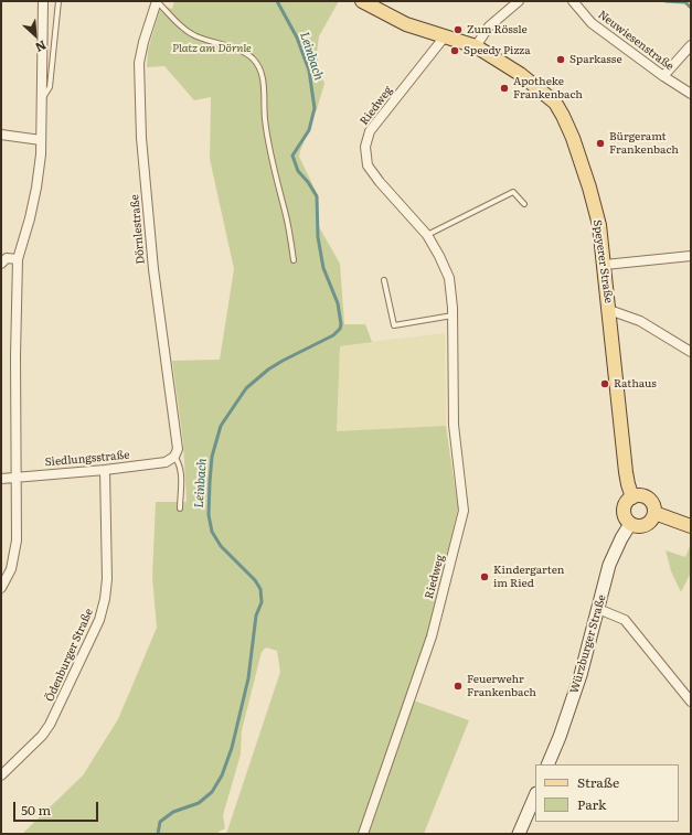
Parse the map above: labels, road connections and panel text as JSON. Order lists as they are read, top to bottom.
{
  "streets": {
    "main road": ["Speyerer Straße", "Würzburger Straße"],
    "street": [
      "Neuwiesenstraße",
      "Riedweg",
      "Dörnlestraße",
      "Siedlungsstraße",
      "Ödenburger Straße"
    ]
  },
  "crossings": [
    ["Riedweg", "Speyerer Straße"],
    ["Dörnlestraße", "Siedlungsstraße"],
    ["Speyerer Straße", "Würzburger Straße"],
    ["Siedlungsstraße", "Ödenburger Straße"]
  ],
  "water": ["Leinbach"],
  "parks": ["Platz am Dörnle"],
  "places": [
    "Zum Rössle",
    "Speedy Pizza",
    "Sparkasse",
    "Apotheke Frankenbach",
    "Bürgeramt Frankenbach",
    "Rathaus",
    "Kindergarten im Ried",
    "Feuerwehr Frankenbach"
  ],
  "legend": ["Straße", "Park"],
  "scale_bar": "50 m",
  "north": "bottom right"
}
